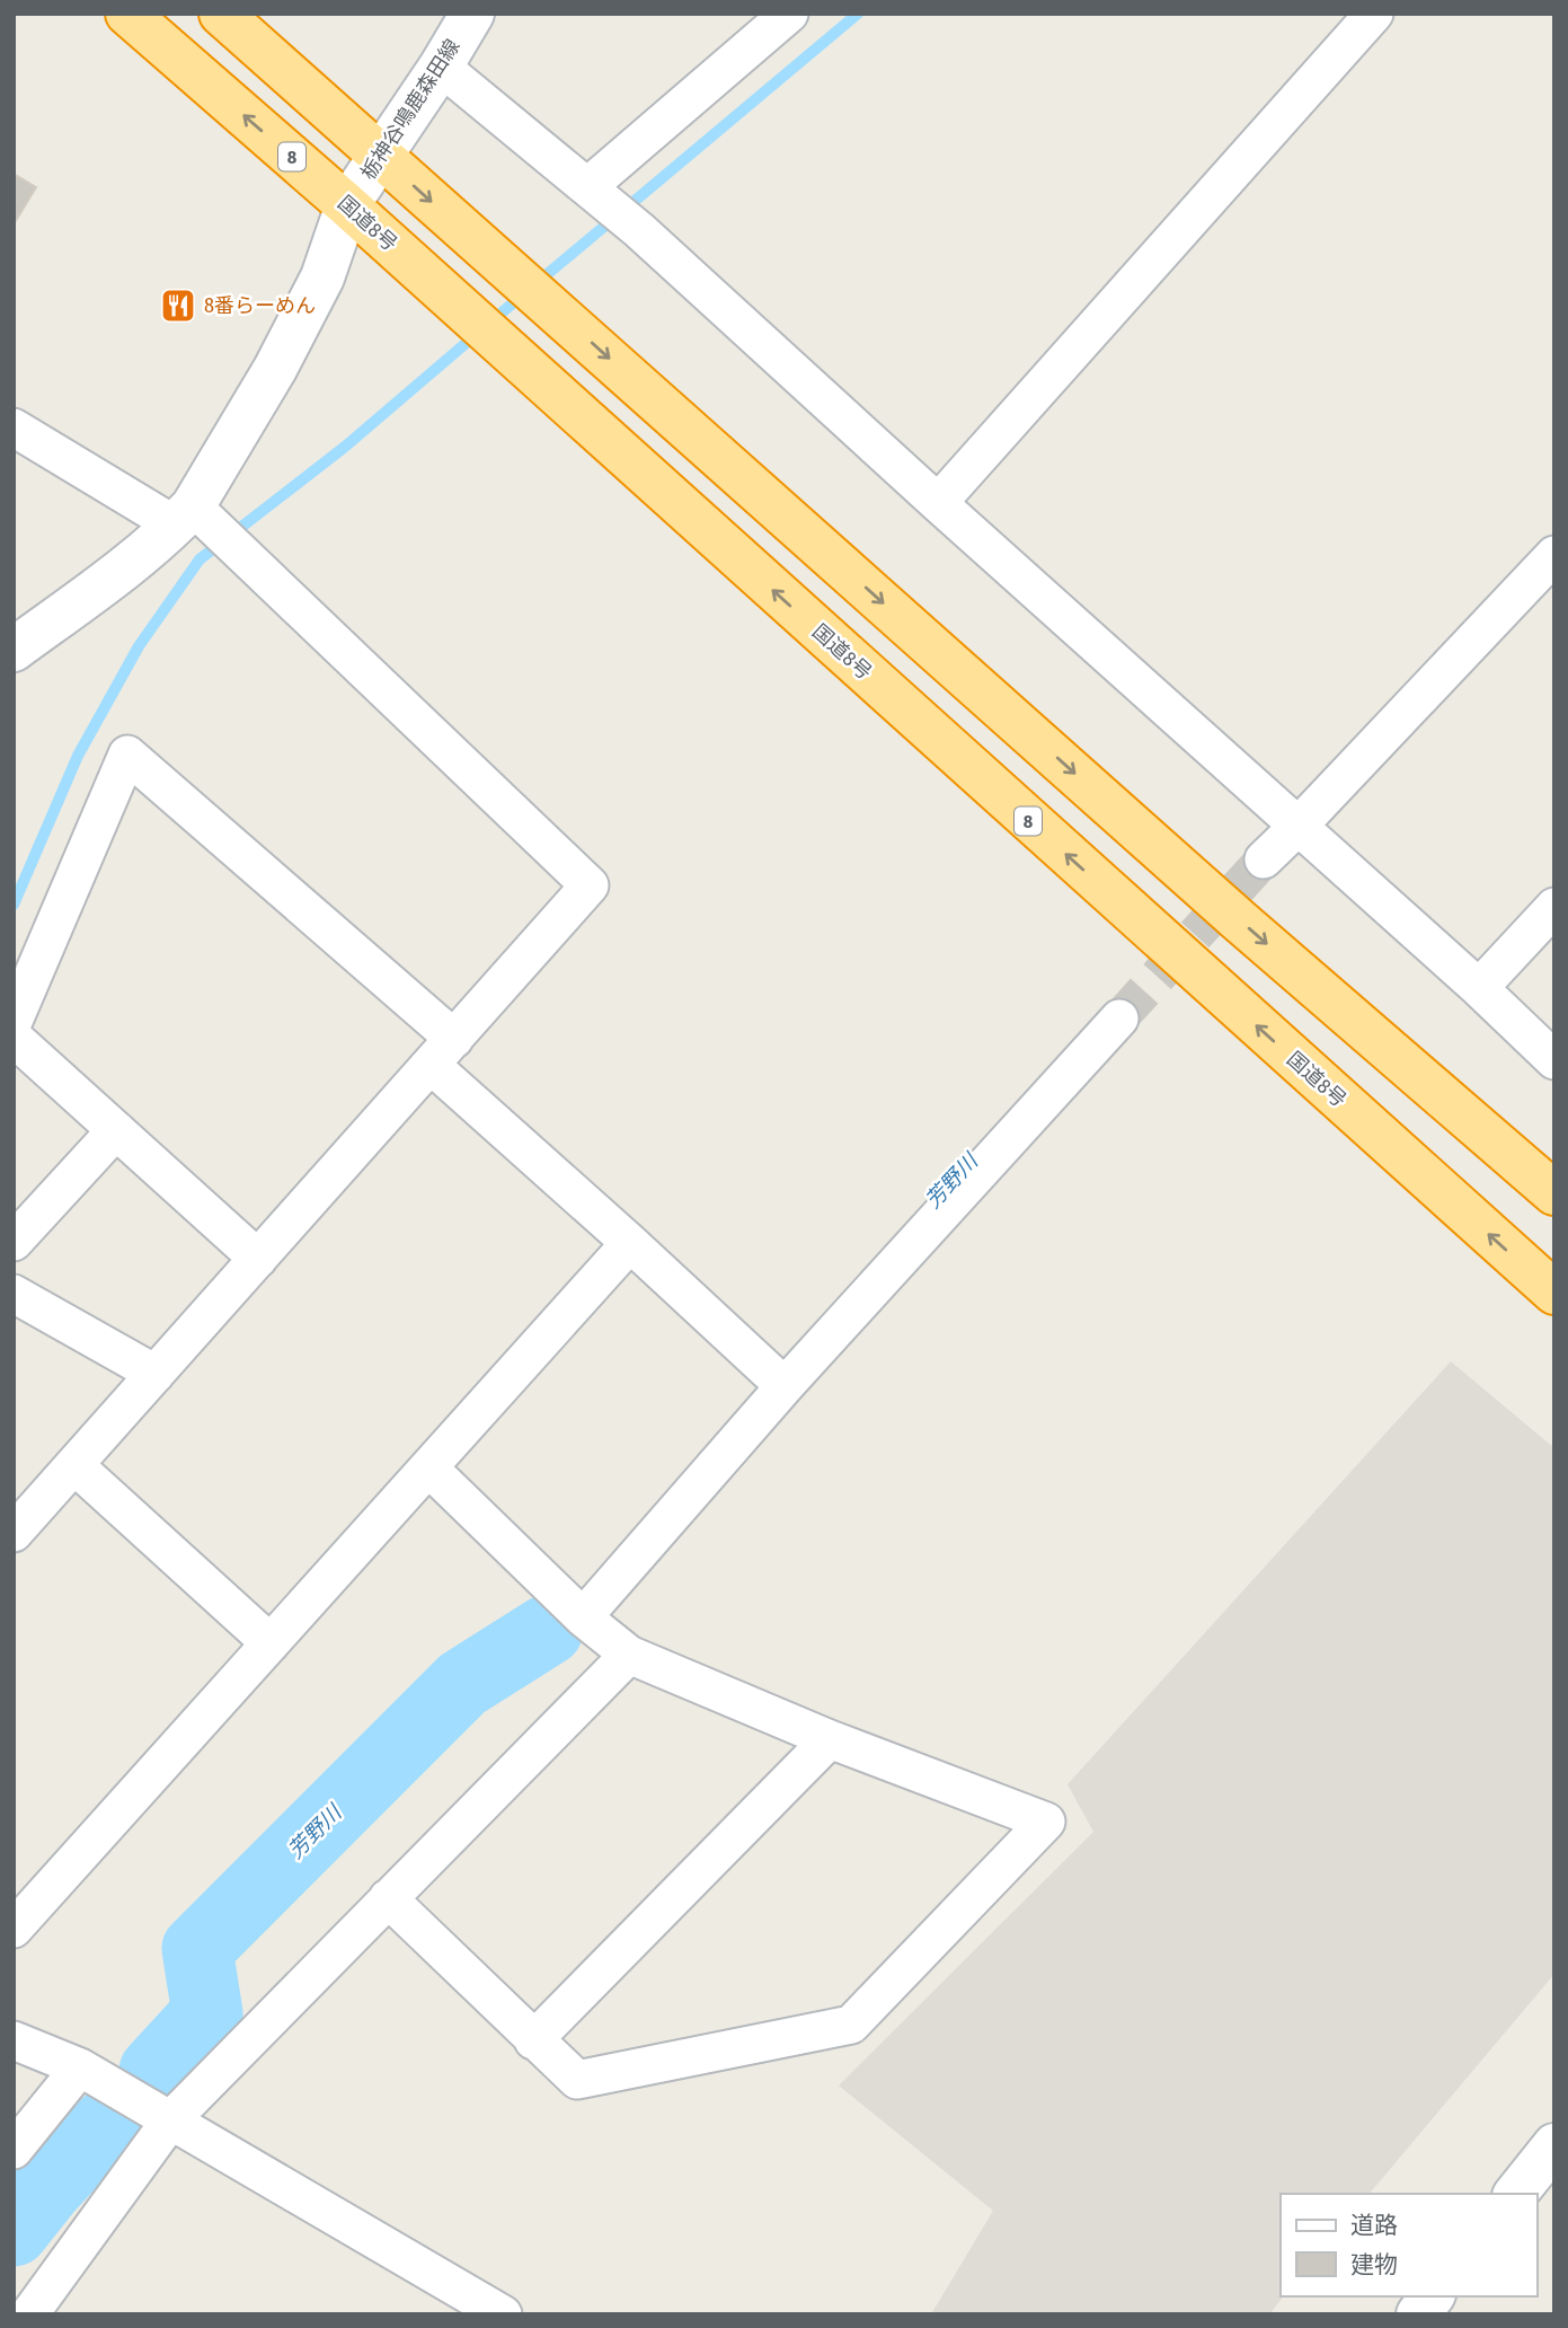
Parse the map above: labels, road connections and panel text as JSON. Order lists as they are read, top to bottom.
{
  "streets": {
    "highway": ["8", "国道8号"],
    "street": ["栃神谷鳴鹿森田線"]
  },
  "crossings": [
    ["栃神谷鳴鹿森田線", "国道8号"]
  ],
  "water": ["芳野川"],
  "places": {
    "restaurant": ["8番らーめん"]
  },
  "legend": ["道路", "建物"]
}
